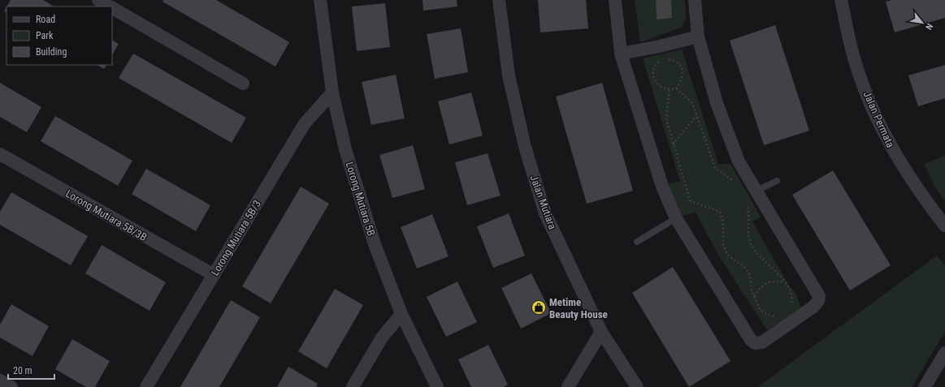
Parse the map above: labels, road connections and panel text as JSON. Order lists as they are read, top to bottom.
{
  "streets": {
    "street": [
      "Jalan Permata",
      "Lorong Mutiara 5B",
      "Jalan Mutiara",
      "Lorong Mutiara 5B/3B",
      "Lorong Mutiara 5B/3"
    ]
  },
  "crossings": [
    ["Lorong Mutiara 5B", "Lorong Mutiara 5B/3"],
    ["Lorong Mutiara 5B/3B", "Lorong Mutiara 5B/3"]
  ],
  "places": {
    "shop": ["Metime Beauty House"]
  },
  "legend": ["Road", "Park", "Building"],
  "scale_bar": "20 m",
  "north": "bottom right"
}
